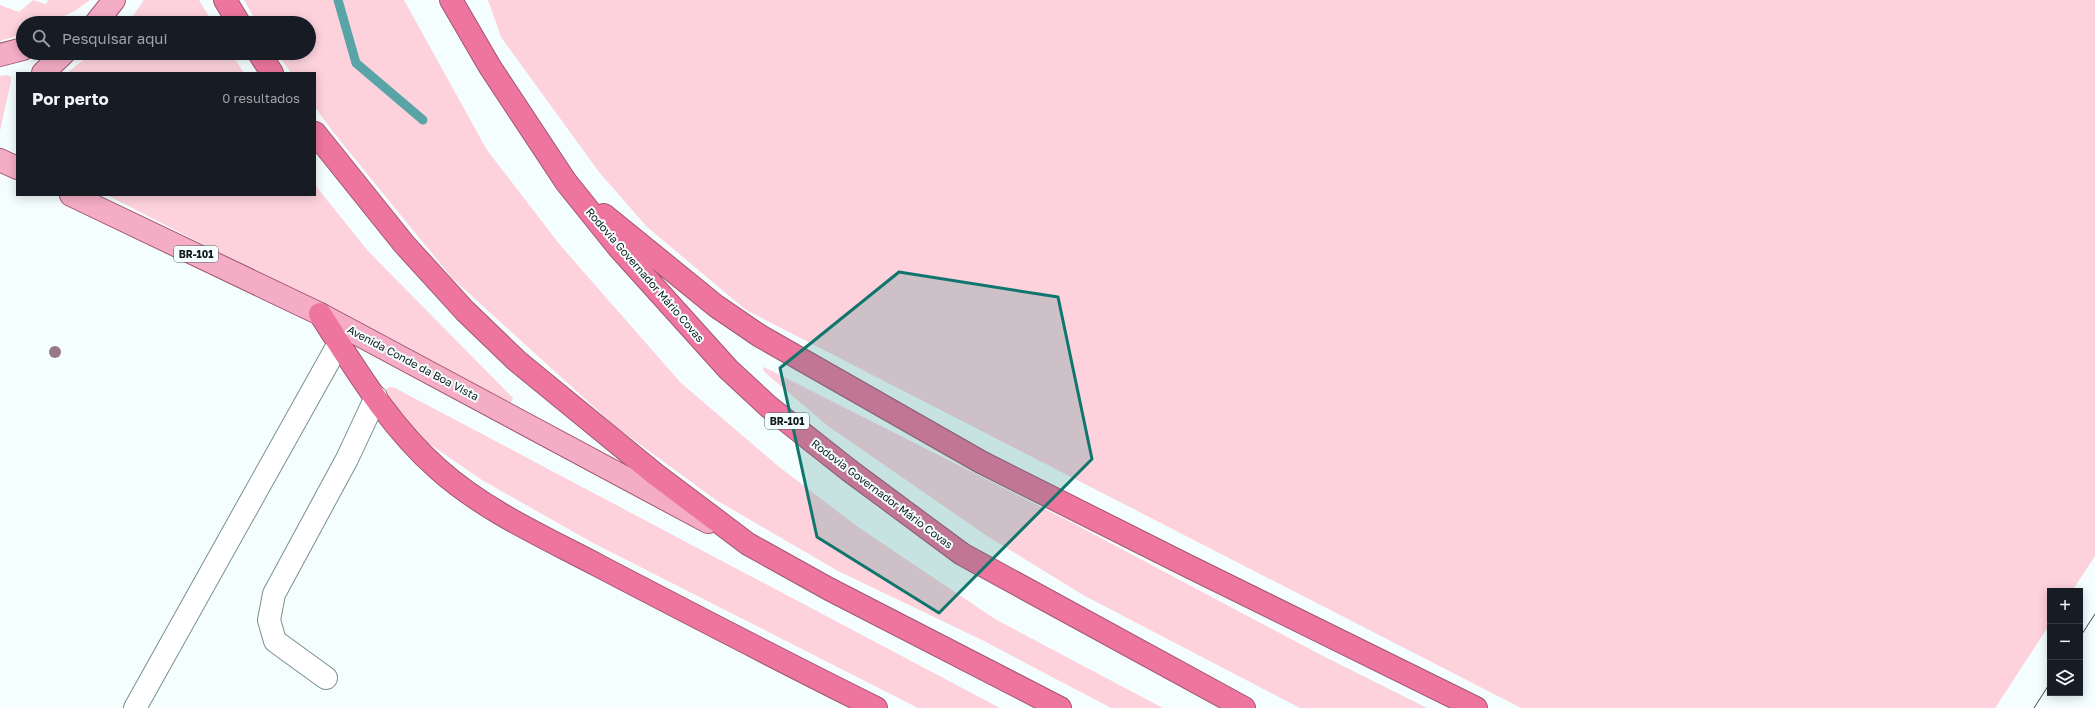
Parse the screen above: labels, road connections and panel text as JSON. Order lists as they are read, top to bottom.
{
  "streets": {
    "highway": ["BR-101", "Rodovia Governador Mário Covas"],
    "main road": ["Avenida Conde da Boa Vista"]
  },
  "crossings": [
    ["BR-101", "Avenida Conde da Boa Vista"]
  ],
  "page": {
    "search": "Pesquisar aqui",
    "heading": ["Por perto", "0 resultados"],
    "map_buttons": ["+", "−"]
  }
}
